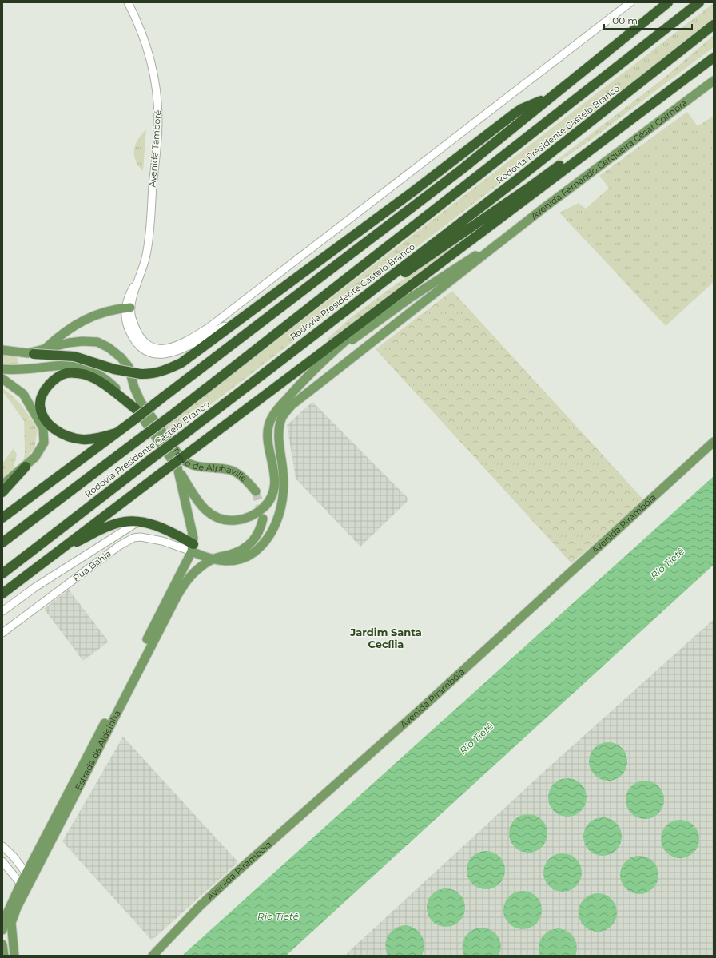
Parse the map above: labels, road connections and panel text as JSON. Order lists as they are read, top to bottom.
{
  "streets": {
    "highway": ["Rodovia Presidente Castelo Branco"],
    "main road": [
      "Avenida Fernando Cerqueira César Coimbra",
      "Trevo de Alphaville",
      "Avenida Pirambóia",
      "Estrada da Aldeinha"
    ],
    "street": ["Avenida Tamboré", "Rua Bahia"]
  },
  "crossings": [
    ["Trevo de Alphaville", "Rua Bahia"],
    ["Trevo de Alphaville", "Estrada da Aldeinha"],
    ["Rua Bahia", "Estrada da Aldeinha"]
  ],
  "districts": ["Jardim Santa Cecília"],
  "water": ["Rio Tietê"],
  "scale_bar": "100 m"
}
